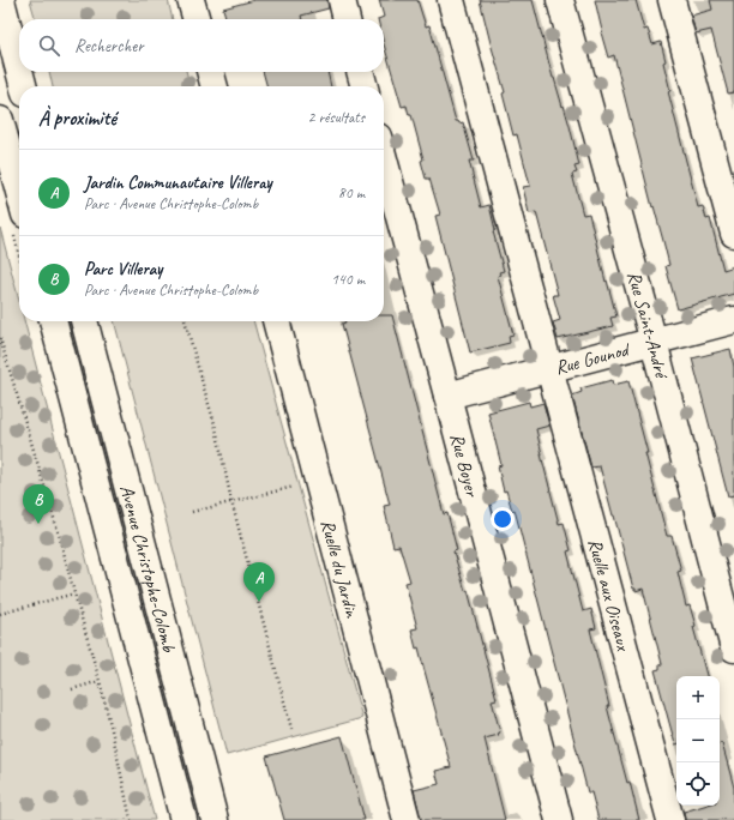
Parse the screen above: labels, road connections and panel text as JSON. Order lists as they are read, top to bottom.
{
  "streets": {
    "street": [
      "Rue Saint-André",
      "Rue Gounod",
      "Rue Boyer",
      "Avenue Christophe-Colomb",
      "Ruelle du Jardin",
      "Ruelle aux Oiseaux"
    ]
  },
  "crossings": [
    ["Rue Saint-André", "Rue Gounod"],
    ["Rue Gounod", "Rue Boyer"],
    ["Rue Gounod", "Ruelle aux Oiseaux"]
  ],
  "page": {
    "search": "Rechercher",
    "heading": ["À proximité", "2 résultats"],
    "list": [
      {
        "mark": "A",
        "name": "Jardin Communautaire Villeray",
        "note": "Parc · Avenue Christophe-Colomb",
        "value": "80 m"
      },
      {
        "mark": "B",
        "name": "Parc Villeray",
        "note": "Parc · Avenue Christophe-Colomb",
        "value": "140 m"
      }
    ],
    "pins": ["B", "A"],
    "map_buttons": ["+", "−"]
  }
}
